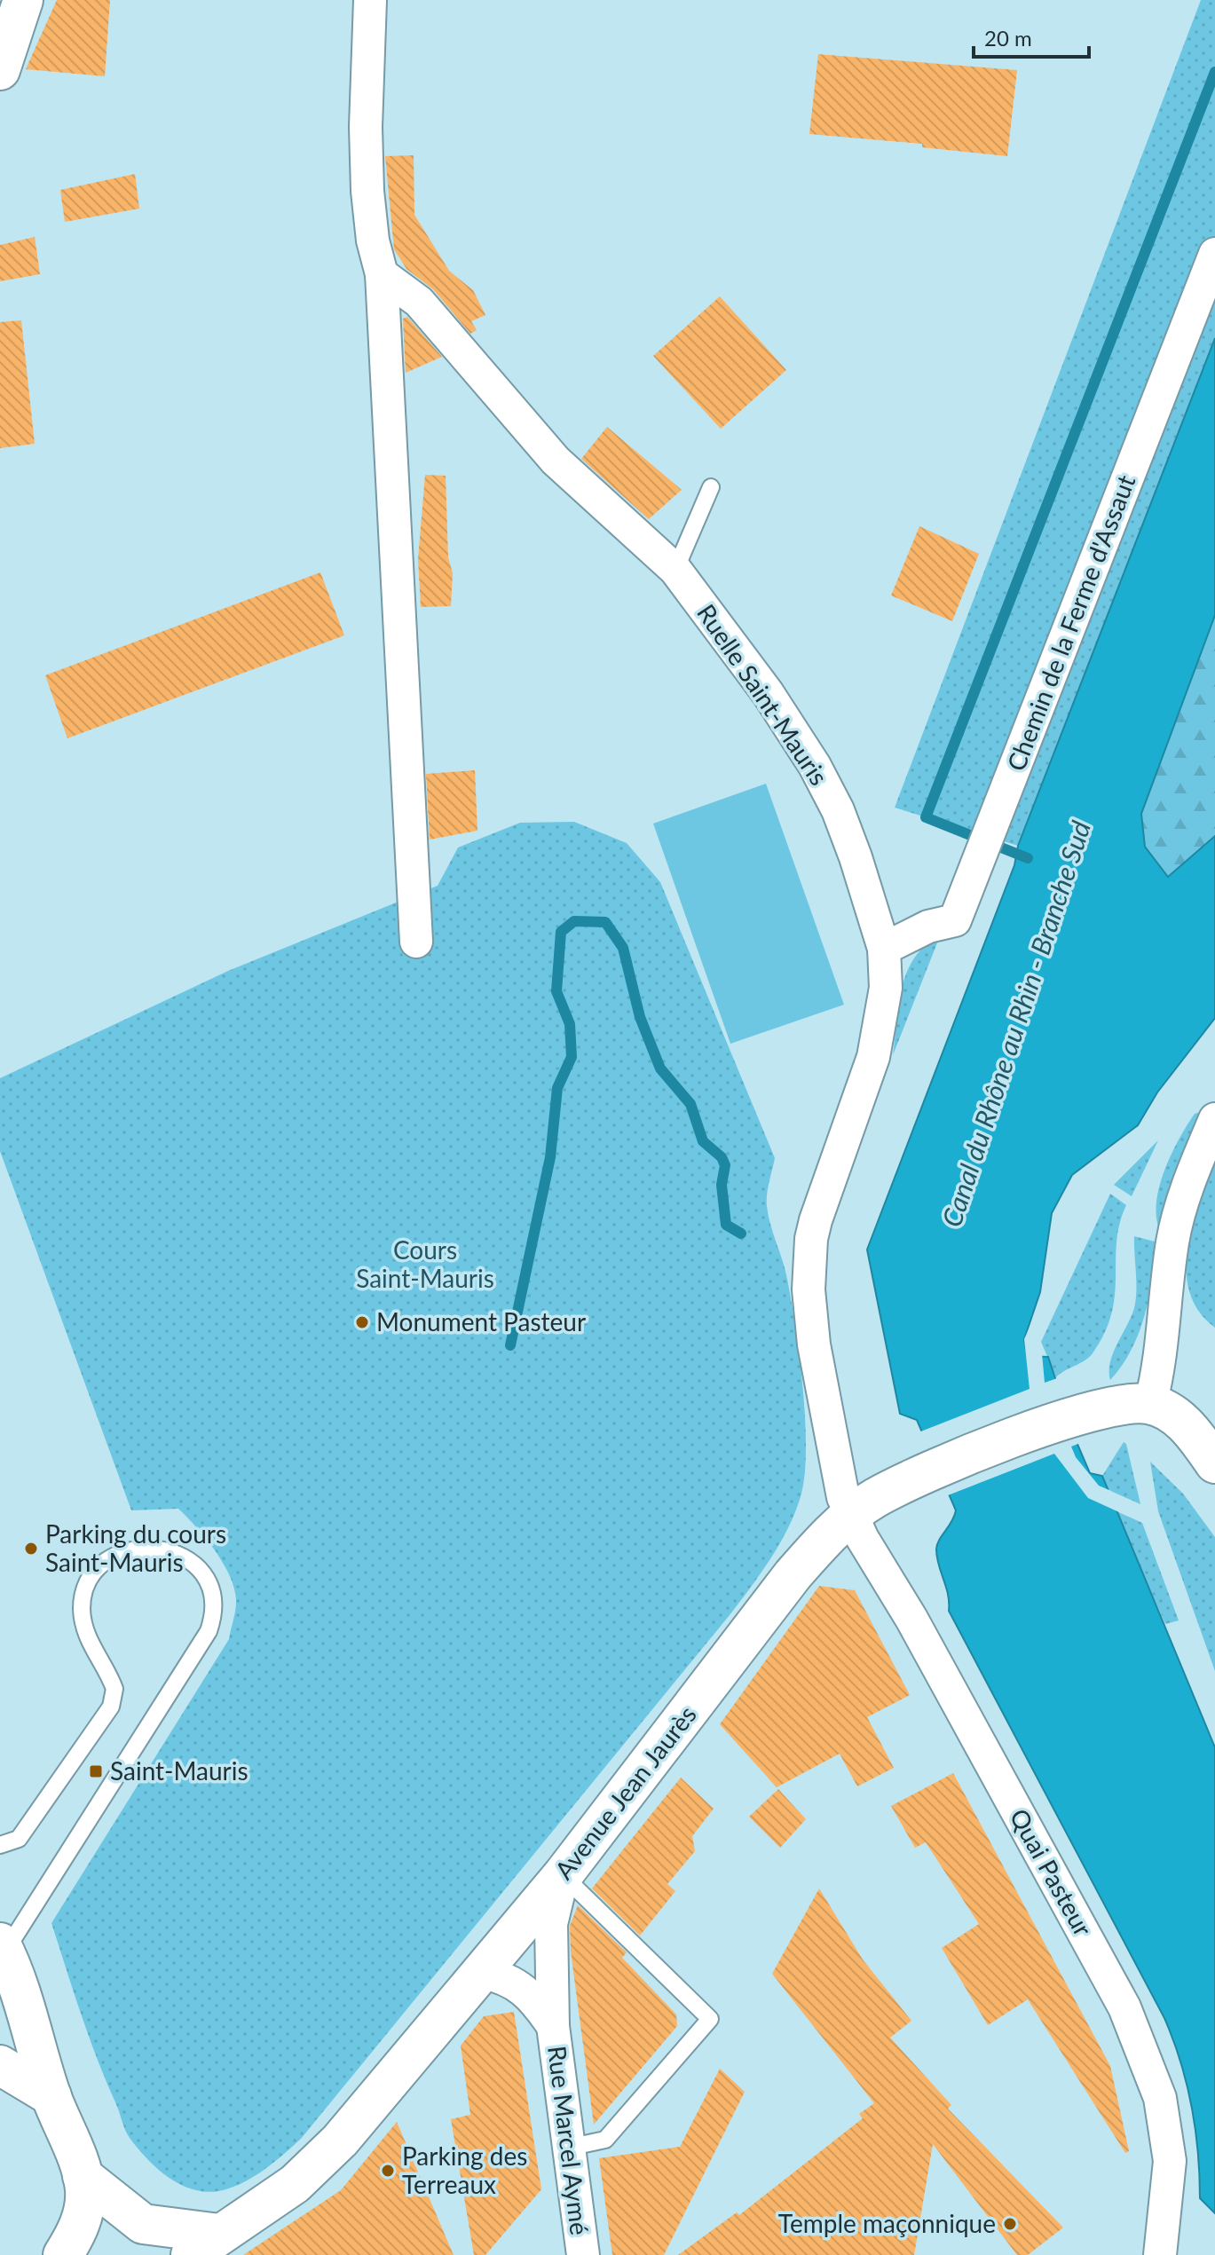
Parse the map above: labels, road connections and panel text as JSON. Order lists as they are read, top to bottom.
{
  "streets": {
    "main road": ["Avenue Jean Jaurès"],
    "street": [
      "Chemin de la Ferme d'Assaut",
      "Ruelle Saint-Mauris",
      "Quai Pasteur",
      "Rue Marcel Aymé"
    ]
  },
  "crossings": [
    ["Chemin de la Ferme d'Assaut", "Ruelle Saint-Mauris"],
    ["Ruelle Saint-Mauris", "Avenue Jean Jaurès"],
    ["Ruelle Saint-Mauris", "Quai Pasteur"],
    ["Avenue Jean Jaurès", "Quai Pasteur"],
    ["Avenue Jean Jaurès", "Rue Marcel Aymé"]
  ],
  "water": ["Canal du Rhône au Rhin - Branche Sud"],
  "parks": ["Cours Saint-Mauris"],
  "places": {
    "other": [
      "Monument Pasteur",
      "Parking du cours Saint-Mauris",
      "Parking des Terreaux",
      "Temple maçonnique"
    ],
    "transit": ["Saint-Mauris"]
  },
  "scale_bar": "20 m"
}
